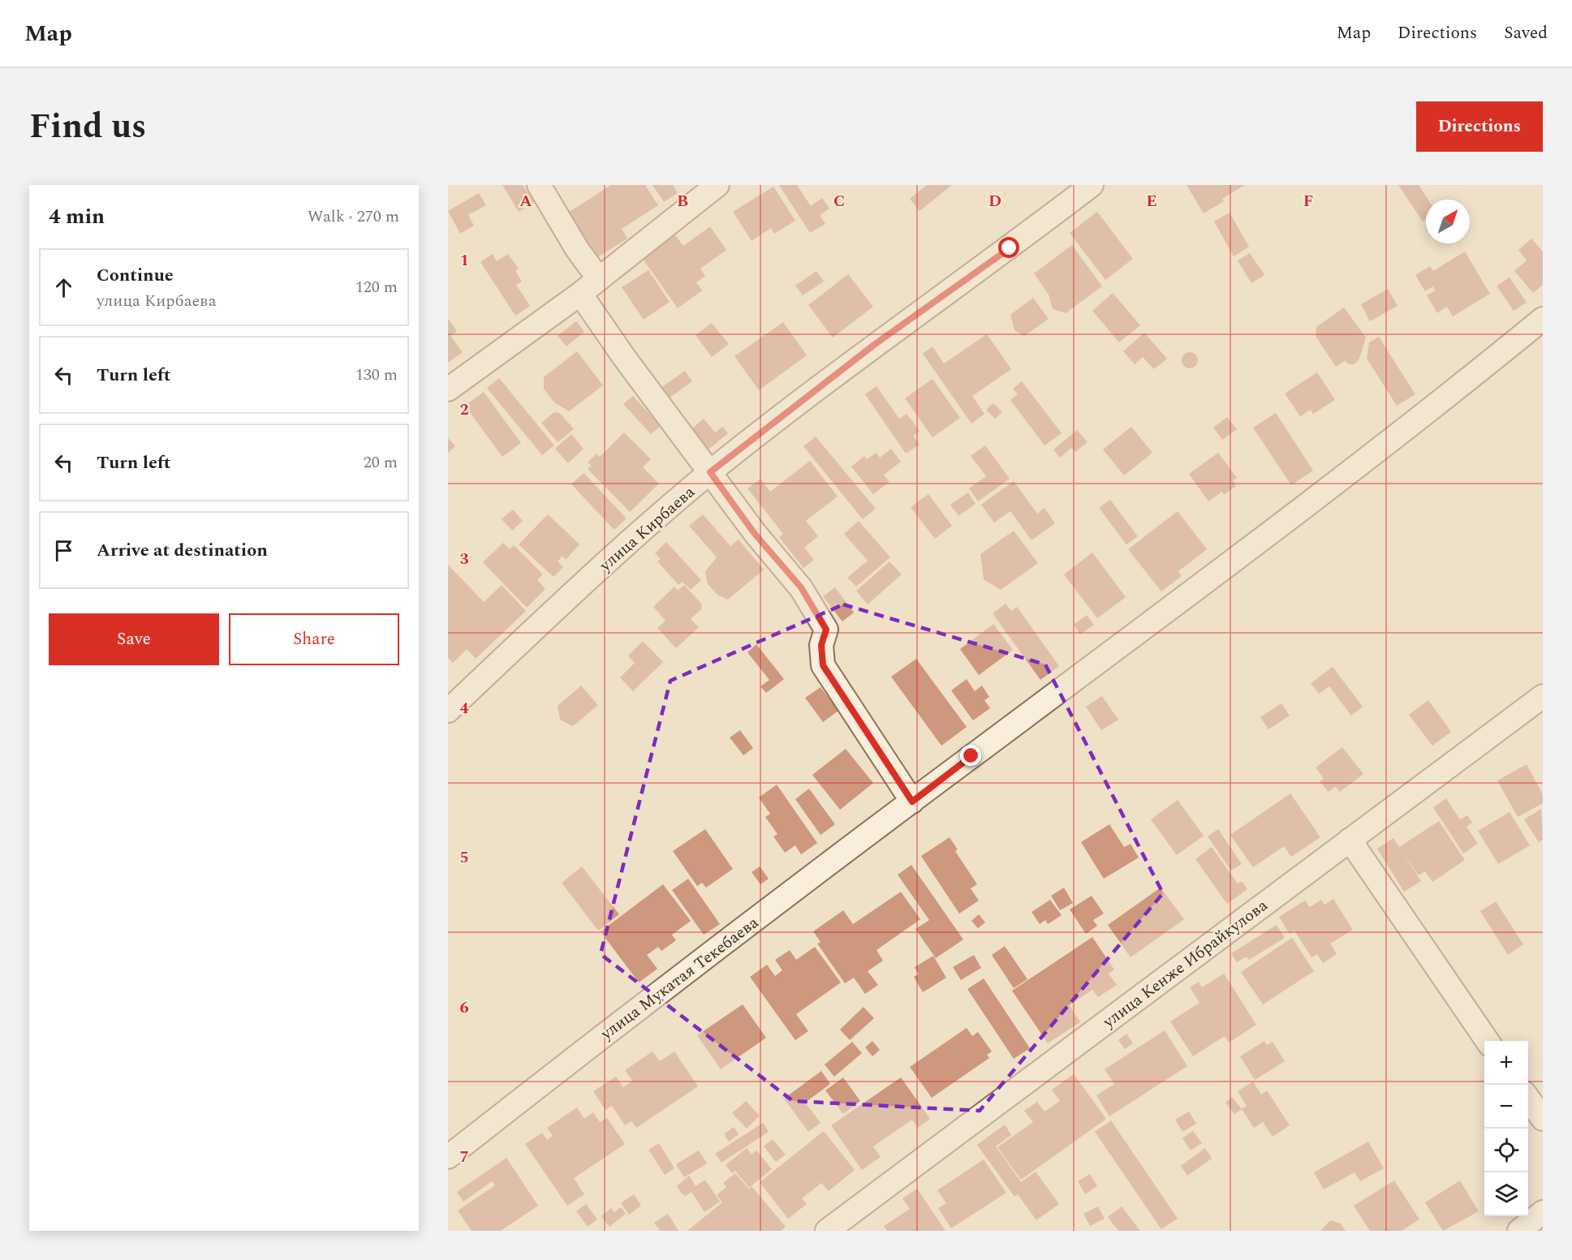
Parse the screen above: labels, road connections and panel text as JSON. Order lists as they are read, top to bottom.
{
  "streets": {
    "street": ["улица Кирбаева", "улица Кенже Ибрайкулова", "улица Мукатая Текебаева"]
  },
  "north": "top right",
  "page": {
    "header": "Map",
    "nav": ["Map", "Directions", "Saved"],
    "title": "Find us",
    "buttons": [
      "Directions",
      ["Save", "Share"]
    ],
    "heading": ["4 min", "Walk · 270 m"],
    "list": [
      ["Continue", "улица Кирбаева", "120 m"],
      ["Turn left", "130 m"],
      ["Turn left", "20 m"],
      "Arrive at destination"
    ],
    "map_buttons": ["+", "−"]
  },
  "grid": {
    "columns": [
      "A",
      "B",
      "C",
      "D",
      "E",
      "F"
    ],
    "rows": [
      "1",
      "2",
      "3",
      "4",
      "5",
      "6",
      "7"
    ]
  }
}
